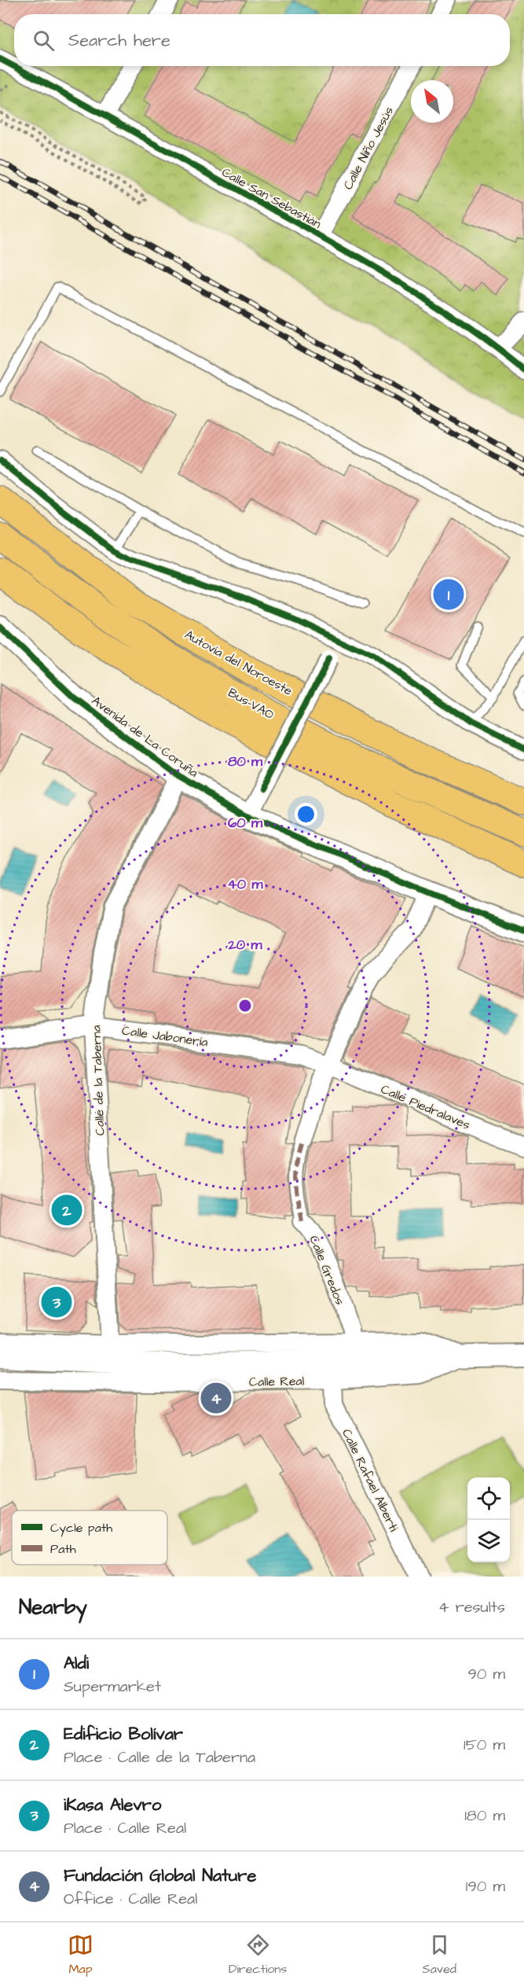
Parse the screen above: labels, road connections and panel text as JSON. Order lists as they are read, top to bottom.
{
  "streets": {
    "highway": ["Autovía del Noroeste", "Bus-VAO"],
    "street": [
      "Calle Niño Jesús",
      "Calle San Sebastián",
      "Avenida de La Coruña",
      "Calle Jabonería",
      "Calle de la Taberna",
      "Calle Piedralaves",
      "Calle Gredos",
      "Calle Real",
      "Calle Rafael Alberti"
    ]
  },
  "crossings": [
    ["Calle Niño Jesús", "Calle San Sebastián"],
    ["Avenida de La Coruña", "Calle de la Taberna"],
    ["Avenida de La Coruña", "Calle Gredos"],
    ["Calle Jabonería", "Calle de la Taberna"],
    ["Calle Jabonería", "Calle Piedralaves"],
    ["Calle Jabonería", "Calle Gredos"],
    ["Calle de la Taberna", "Calle Real"],
    ["Calle Piedralaves", "Calle Gredos"],
    ["Calle Gredos", "Calle Real"],
    ["Calle Real", "Calle Rafael Alberti"]
  ],
  "legend": ["Cycle path", "Path"],
  "north": "top left",
  "page": {
    "search": "Search here",
    "pins": [
      "1",
      "2",
      "3",
      "4"
    ],
    "heading": ["Nearby", "4 results"],
    "list": [
      {
        "mark": "1",
        "name": "Aldi",
        "note": "Supermarket",
        "value": "90 m"
      },
      {
        "mark": "2",
        "name": "Edificio Bolívar",
        "note": "Place · Calle de la Taberna",
        "value": "150 m"
      },
      {
        "mark": "3",
        "name": "iKasa Alevro",
        "note": "Place · Calle Real",
        "value": "180 m"
      },
      {
        "mark": "4",
        "name": "Fundación Global Nature",
        "note": "Office · Calle Real",
        "value": "190 m"
      }
    ],
    "nav": ["Map", "Directions", "Saved"]
  },
  "rings": [
    "80 m",
    "60 m",
    "40 m",
    "20 m"
  ]
}
